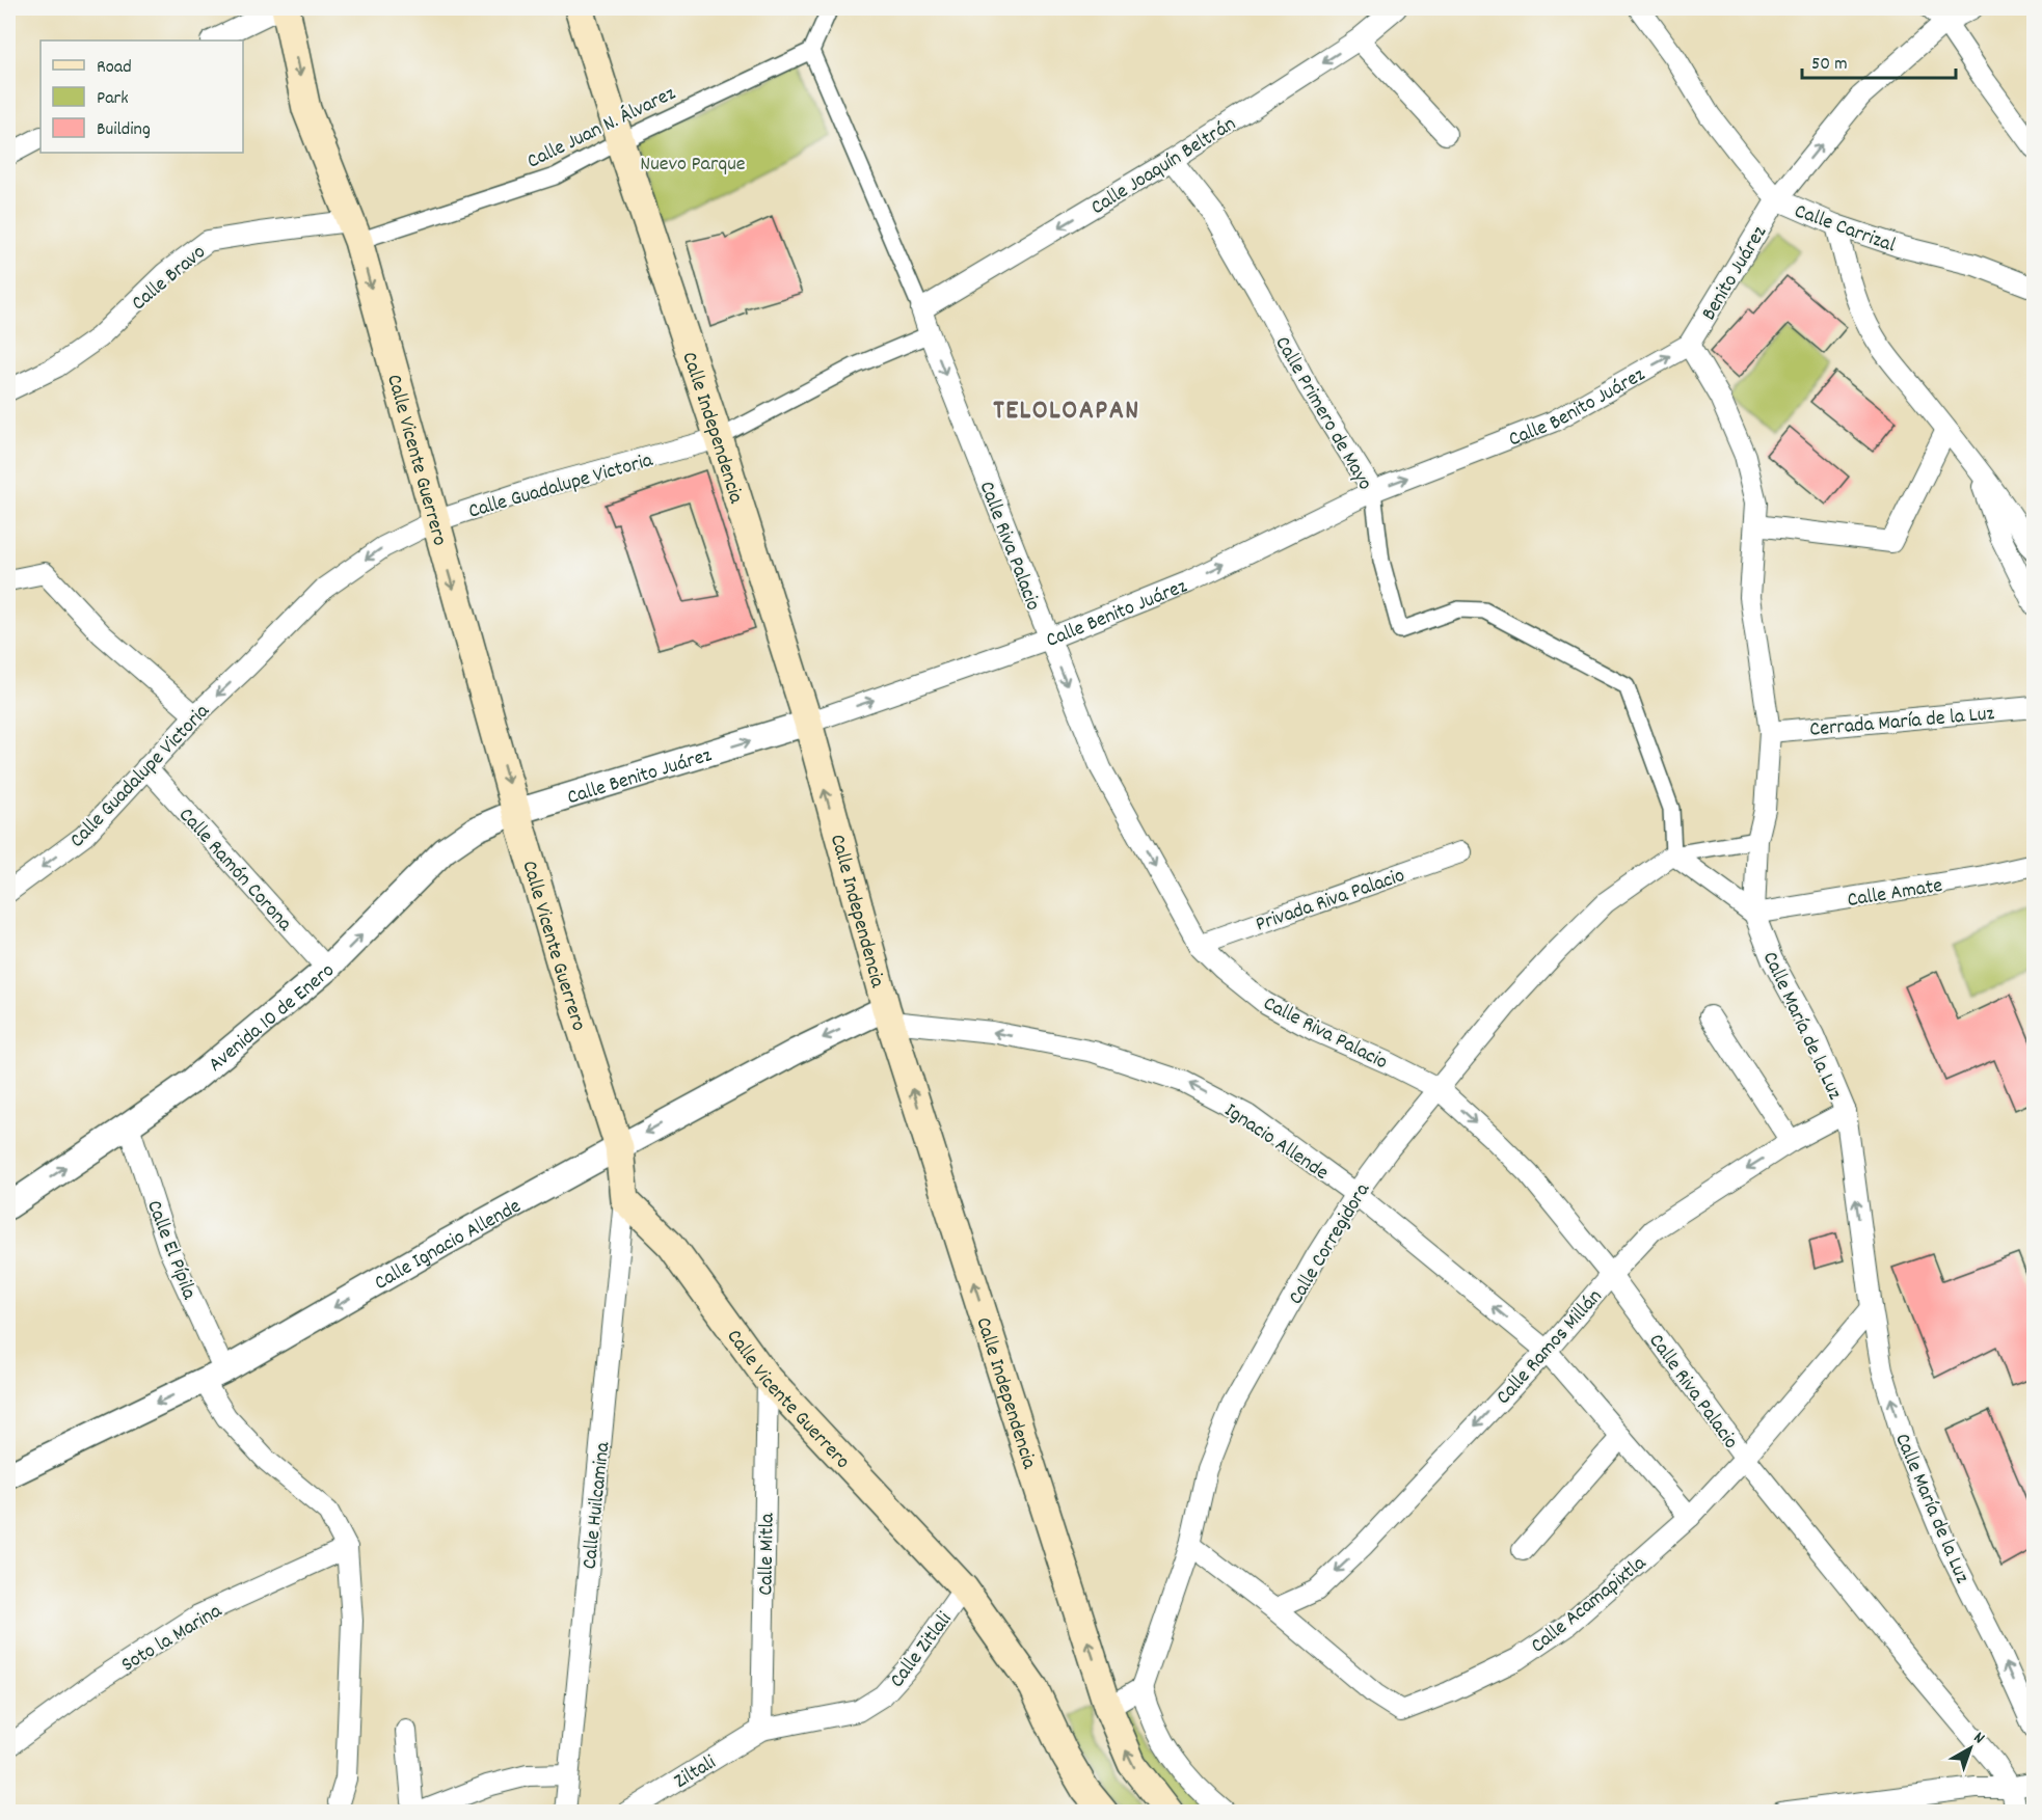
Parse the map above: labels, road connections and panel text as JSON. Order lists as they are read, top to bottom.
{
  "streets": {
    "main road": ["Calle Independencia", "Calle Vicente Guerrero"],
    "street": [
      "Calle Juan N. Álvarez",
      "Calle Joaquín Beltrán",
      "Calle Carrizal",
      "Benito Juárez",
      "Calle Bravo",
      "Calle Benito Juárez",
      "Calle Primero de Mayo",
      "Calle Guadalupe Victoria",
      "Calle Riva Palacio",
      "Cerrada María de la Luz",
      "Calle Ramón Corona",
      "Calle Amate",
      "Privada Riva Palacio",
      "Avenida 10 de Enero",
      "Calle María de la Luz",
      "Ignacio Allende",
      "Calle Ignacio Allende",
      "Calle Corregidora",
      "Calle El Pípila",
      "Calle Ramos Millán",
      "Calle Huilcamina",
      "Calle Mitla",
      "Calle Acamapixtla",
      "Soto la Marina",
      "Calle Zitlali",
      "Ziltali"
    ]
  },
  "crossings": [
    ["Calle Juan N. Álvarez", "Calle Bravo"],
    ["Calle Juan N. Álvarez", "Calle Independencia"],
    ["Calle Juan N. Álvarez", "Calle Vicente Guerrero"],
    ["Calle Juan N. Álvarez", "Calle Riva Palacio"],
    ["Calle Joaquín Beltrán", "Calle Primero de Mayo"],
    ["Calle Joaquín Beltrán", "Calle Riva Palacio"],
    ["Calle Carrizal", "Benito Juárez"],
    ["Benito Juárez", "Calle Benito Juárez"],
    ["Benito Juárez", "Calle María de la Luz"],
    ["Calle Bravo", "Calle Vicente Guerrero"],
    ["Calle Benito Juárez", "Calle Primero de Mayo"],
    ["Calle Benito Juárez", "Calle Independencia"],
    ["Calle Benito Juárez", "Calle Vicente Guerrero"],
    ["Calle Benito Juárez", "Calle Riva Palacio"],
    ["Calle Benito Juárez", "Avenida 10 de Enero"],
    ["Calle Benito Juárez", "Calle María de la Luz"],
    ["Calle Primero de Mayo", "Calle Corregidora"],
    ["Calle Independencia", "Calle Guadalupe Victoria"],
    ["Calle Independencia", "Ignacio Allende"],
    ["Calle Independencia", "Calle Ignacio Allende"],
    ["Calle Vicente Guerrero", "Calle Guadalupe Victoria"],
    ["Calle Vicente Guerrero", "Avenida 10 de Enero"],
    ["Calle Vicente Guerrero", "Calle Ignacio Allende"],
    ["Calle Vicente Guerrero", "Calle Huilcamina"],
    ["Calle Vicente Guerrero", "Calle Mitla"],
    ["Calle Vicente Guerrero", "Calle Zitlali"],
    ["Calle Guadalupe Victoria", "Calle Riva Palacio"],
    ["Calle Guadalupe Victoria", "Calle Ramón Corona"],
    ["Calle Riva Palacio", "Privada Riva Palacio"],
    ["Calle Riva Palacio", "Calle Corregidora"],
    ["Calle Riva Palacio", "Calle Ramos Millán"],
    ["Calle Riva Palacio", "Calle Acamapixtla"],
    ["Cerrada María de la Luz", "Calle María de la Luz"],
    ["Calle Ramón Corona", "Avenida 10 de Enero"],
    ["Calle Amate", "Calle María de la Luz"],
    ["Avenida 10 de Enero", "Calle El Pípila"],
    ["Calle María de la Luz", "Calle Ramos Millán"],
    ["Calle María de la Luz", "Calle Acamapixtla"],
    ["Ignacio Allende", "Calle Ignacio Allende"],
    ["Ignacio Allende", "Calle Corregidora"],
    ["Ignacio Allende", "Calle Ramos Millán"],
    ["Ignacio Allende", "Calle Acamapixtla"],
    ["Calle Ignacio Allende", "Calle El Pípila"],
    ["Calle Corregidora", "Calle Acamapixtla"],
    ["Calle El Pípila", "Soto la Marina"],
    ["Calle Ramos Millán", "Calle Acamapixtla"],
    ["Calle Mitla", "Calle Zitlali"],
    ["Calle Mitla", "Ziltali"],
    ["Calle Zitlali", "Ziltali"]
  ],
  "one_way": [
    "Calle Joaquín Beltrán",
    "Benito Juárez",
    "Calle Benito Juárez",
    "Calle Independencia",
    "Calle Vicente Guerrero",
    "Calle Guadalupe Victoria",
    "Calle Riva Palacio",
    "Avenida 10 de Enero",
    "Calle María de la Luz",
    "Ignacio Allende",
    "Calle Ignacio Allende",
    "Calle Ramos Millán"
  ],
  "districts": ["TELOLOAPAN"],
  "parks": ["Nuevo Parque"],
  "legend": ["Road", "Park", "Building"],
  "scale_bar": "50 m",
  "north": "top right"
}
